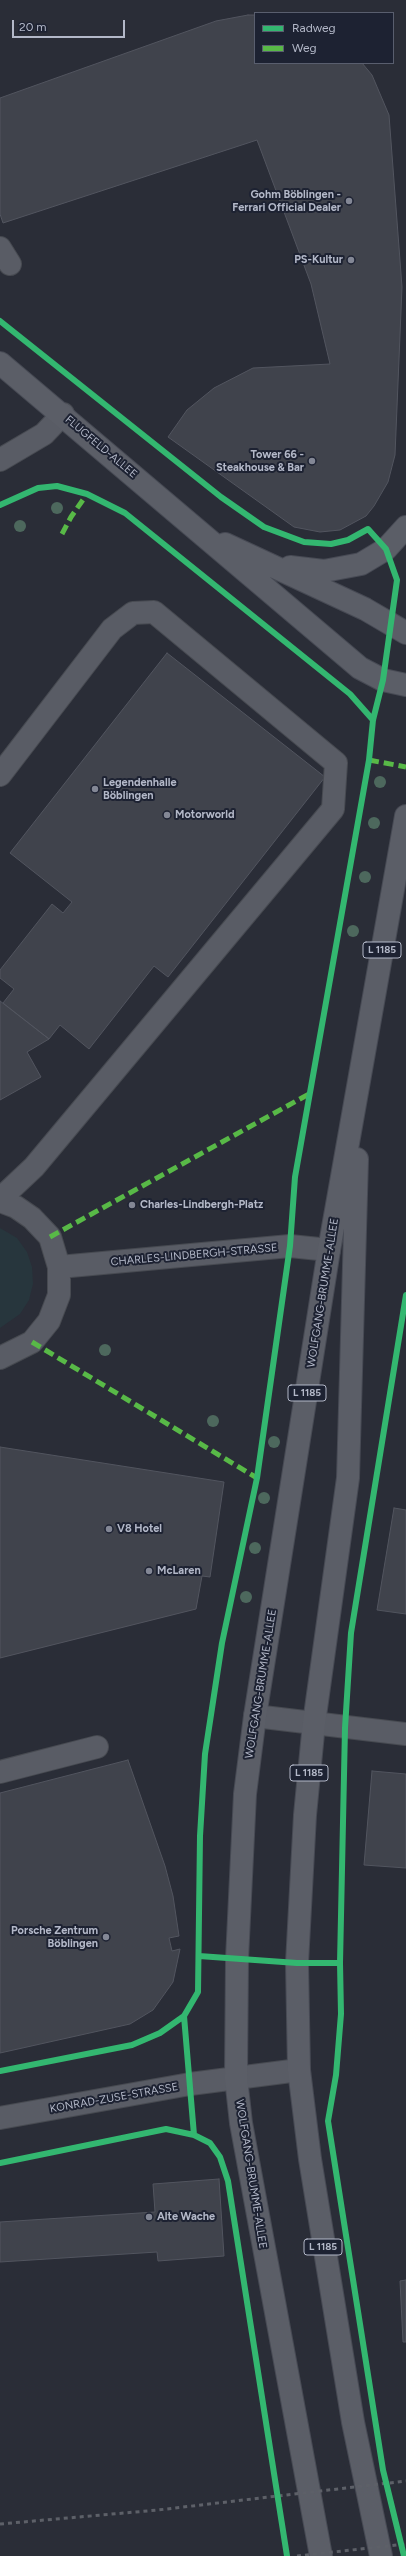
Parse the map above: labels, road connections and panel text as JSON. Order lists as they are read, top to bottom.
{
  "streets": {
    "main road": ["FLUGFELD-ALLEE", "L 1185", "WOLFGANG-BRUMME-ALLEE"],
    "street": ["CHARLES-LINDBERGH-STRASSE", "KONRAD-ZUSE-STRASSE"]
  },
  "crossings": [
    ["L 1185", "WOLFGANG-BRUMME-ALLEE"],
    ["L 1185", "KONRAD-ZUSE-STRASSE"],
    ["CHARLES-LINDBERGH-STRASSE", "WOLFGANG-BRUMME-ALLEE"],
    ["WOLFGANG-BRUMME-ALLEE", "KONRAD-ZUSE-STRASSE"]
  ],
  "places": [
    "Gohm Böblingen - Ferrari Official Dealer",
    "PS-Kultur",
    "Tower 66 - Steakhouse & Bar",
    "Legendenhalle Böblingen",
    "Motorworld",
    "Charles-Lindbergh-Platz",
    "V8 Hotel",
    "McLaren",
    "Porsche Zentrum Böblingen",
    "Alte Wache"
  ],
  "legend": ["Radweg", "Weg"],
  "scale_bar": "20 m"
}
